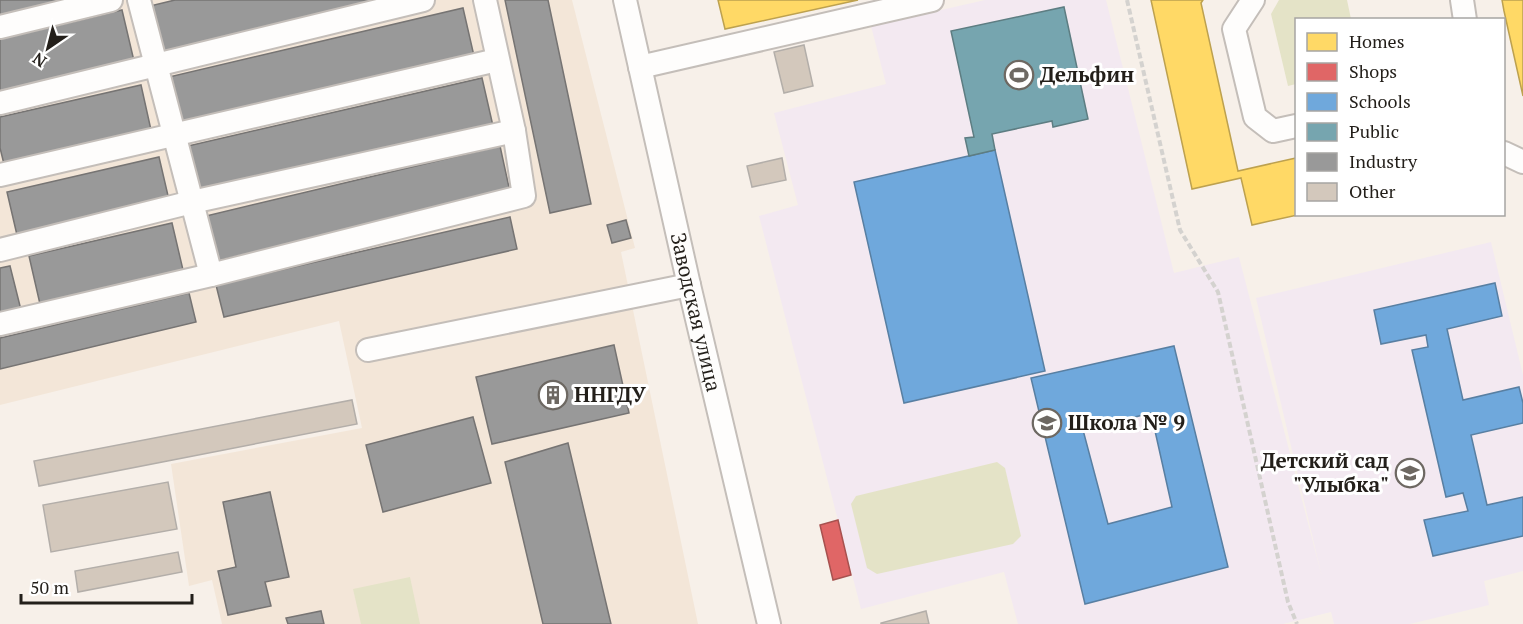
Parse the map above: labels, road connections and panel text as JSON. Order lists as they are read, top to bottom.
{
  "streets": {
    "street": ["Заводская улица"]
  },
  "places": {
    "sports": ["Дельфин"],
    "building": ["ННГДУ"],
    "school or university": ["Школа № 9", "Детский сад \"Улыбка\""]
  },
  "legend": [
    "Homes",
    "Shops",
    "Schools",
    "Public",
    "Industry",
    "Other"
  ],
  "scale_bar": "50 m",
  "north": "bottom left"
}
